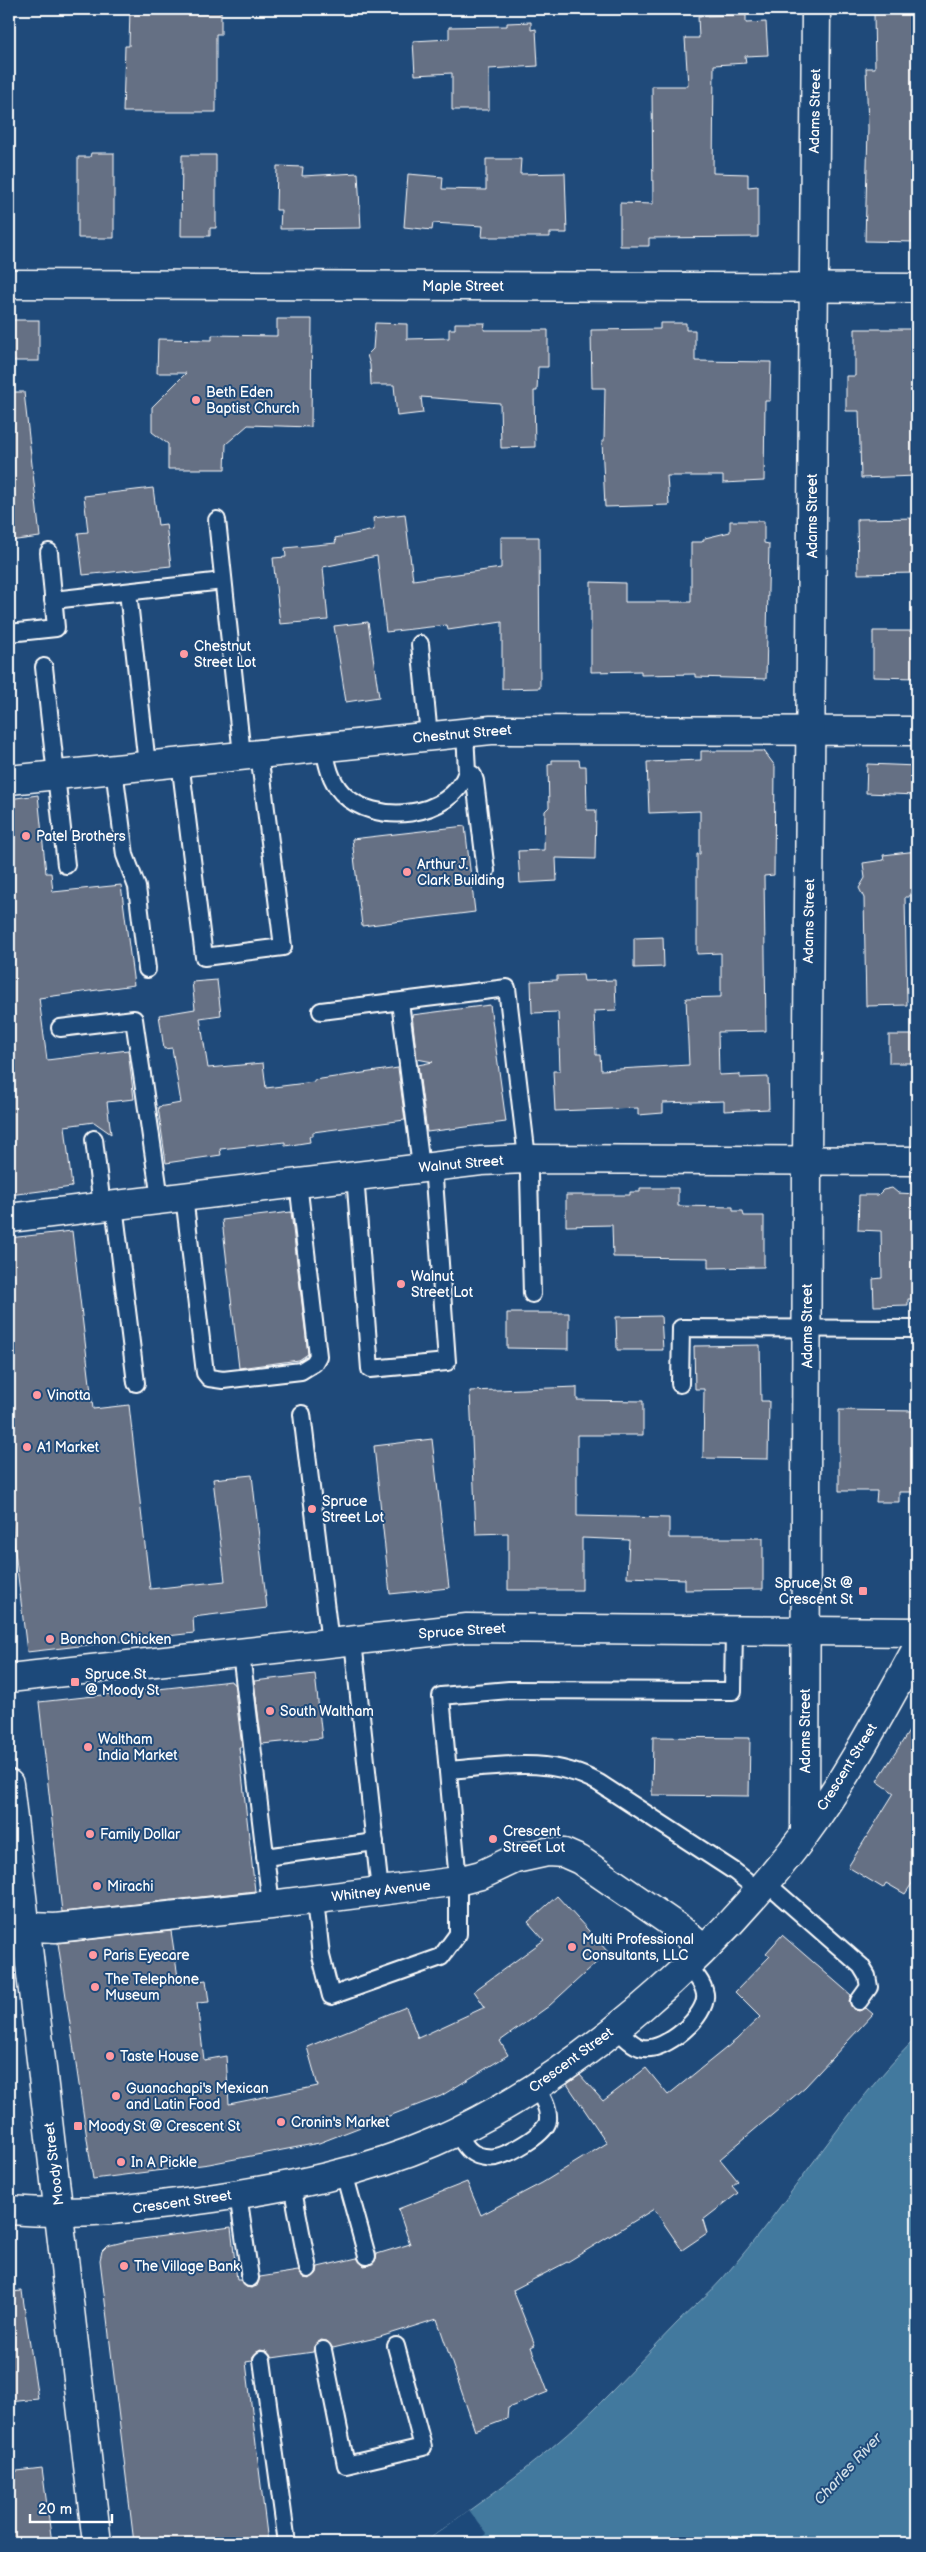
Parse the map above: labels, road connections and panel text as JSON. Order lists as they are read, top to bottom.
{
  "streets": {
    "street": [
      "Adams Street",
      "Maple Street",
      "Chestnut Street",
      "Walnut Street",
      "Spruce Street",
      "Crescent Street",
      "Whitney Avenue",
      "Moody Street"
    ]
  },
  "crossings": [
    ["Adams Street", "Maple Street"],
    ["Adams Street", "Chestnut Street"],
    ["Adams Street", "Walnut Street"],
    ["Adams Street", "Spruce Street"],
    ["Adams Street", "Crescent Street"],
    ["Crescent Street", "Whitney Avenue"],
    ["Crescent Street", "Moody Street"],
    ["Whitney Avenue", "Moody Street"]
  ],
  "water": ["Charles River"],
  "places": {
    "other": [
      "Beth Eden Baptist Church",
      "Chestnut Street Lot",
      "Patel Brothers",
      "Arthur J. Clark Building",
      "Walnut Street Lot",
      "Vinotta",
      "A1 Market",
      "Spruce Street Lot",
      "Bonchon Chicken",
      "South Waltham",
      "Waltham India Market",
      "Family Dollar",
      "Crescent Street Lot",
      "Mirachi",
      "Multi Professional Consultants, LLC",
      "Paris Eyecare",
      "The Telephone Museum",
      "Taste House",
      "Guanachapi's Mexican and Latin Food",
      "Cronin's Market",
      "In A Pickle",
      "The Village Bank"
    ],
    "transit": ["Spruce St @ Crescent St", "Spruce St @ Moody St", "Moody St @ Crescent St"]
  },
  "scale_bar": "20 m"
}
